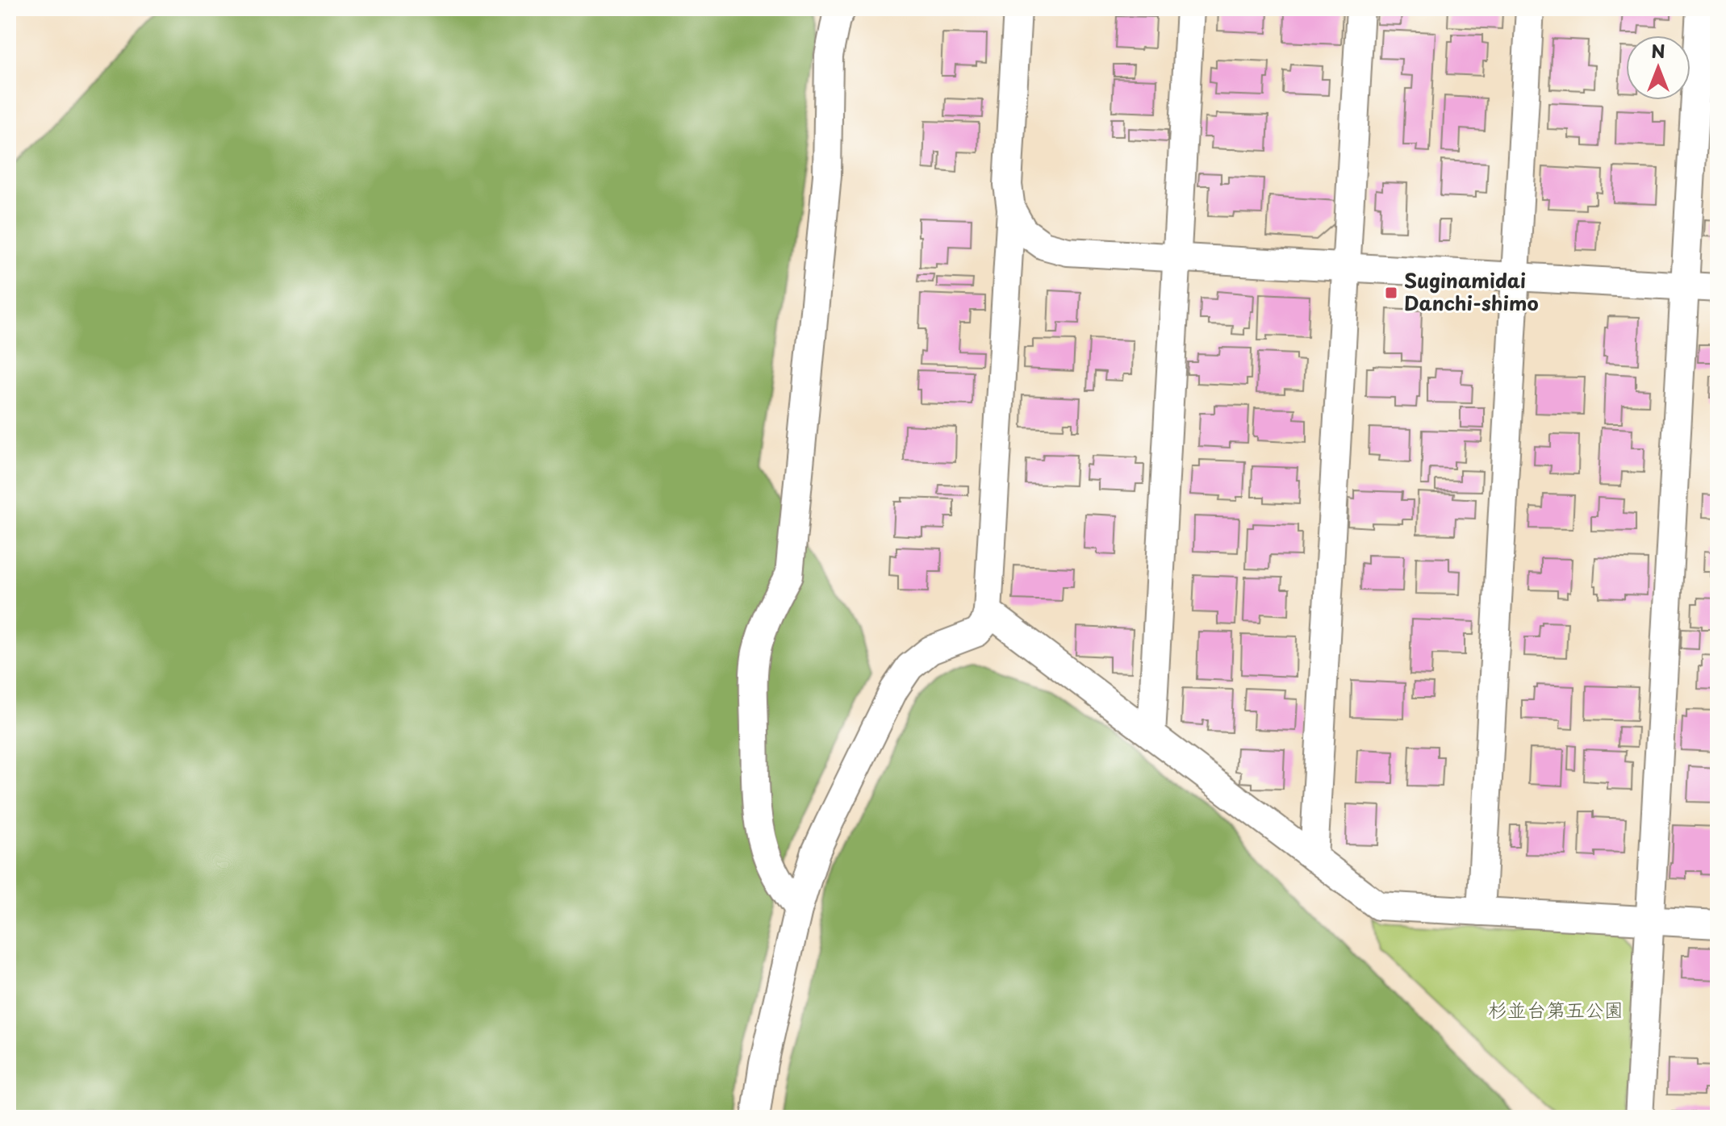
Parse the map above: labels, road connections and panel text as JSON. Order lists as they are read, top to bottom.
{
  "parks": ["杉並台第五公園"],
  "places": {
    "transit": ["Suginamidai Danchi-shimo"]
  },
  "north": "top"
}
